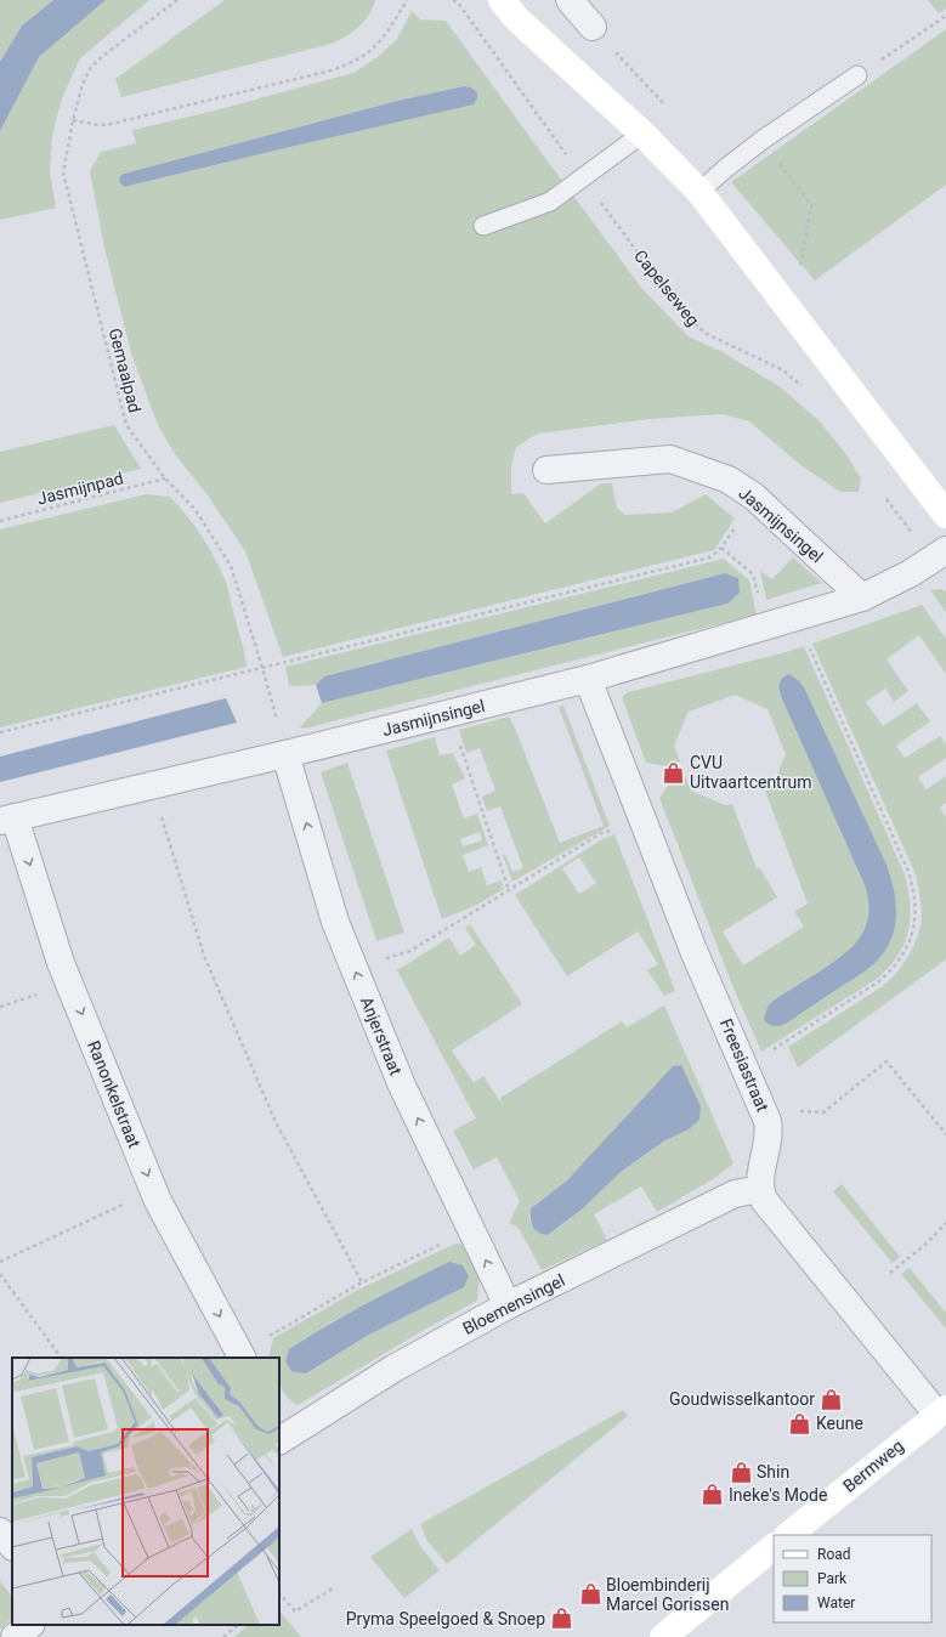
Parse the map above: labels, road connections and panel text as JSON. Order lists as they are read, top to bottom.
{
  "streets": {
    "main road": ["Bermweg"],
    "street": [
      "Jasmijnsingel",
      "Anjerstraat",
      "Freesiastraat",
      "Ranonkelstraat",
      "Bloemensingel"
    ],
    "path": ["Capelseweg", "Gemaalpad", "Jasmijnpad"]
  },
  "crossings": [
    ["Gemaalpad", "Jasmijnpad"],
    ["Gemaalpad", "Jasmijnsingel"],
    ["Gemaalpad", "Anjerstraat"],
    ["Jasmijnsingel", "Anjerstraat"],
    ["Jasmijnsingel", "Freesiastraat"],
    ["Jasmijnsingel", "Ranonkelstraat"],
    ["Anjerstraat", "Bloemensingel"],
    ["Freesiastraat", "Bloemensingel"]
  ],
  "one_way": ["Anjerstraat", "Ranonkelstraat"],
  "places": {
    "shop": [
      "CVU Uitvaartcentrum",
      "Goudwisselkantoor",
      "Keune",
      "Shin",
      "Ineke's Mode",
      "Bloembinderij Marcel Gorissen",
      "Pryma Speelgoed & Snoep"
    ]
  },
  "legend": ["Road", "Park", "Water"]
}
